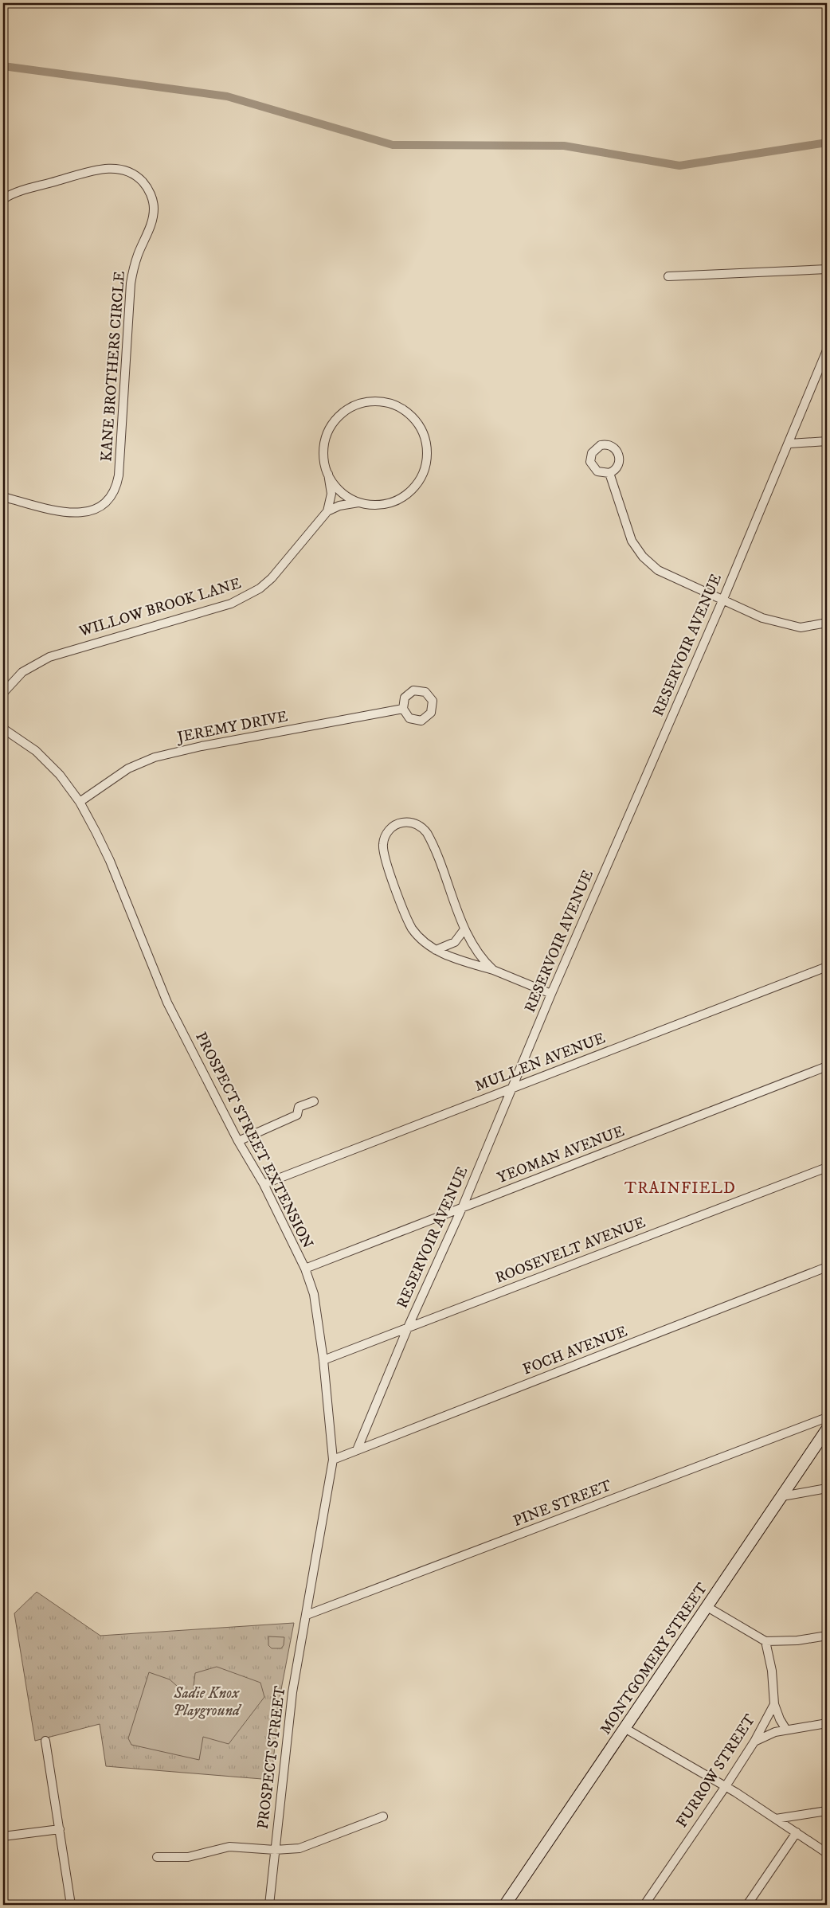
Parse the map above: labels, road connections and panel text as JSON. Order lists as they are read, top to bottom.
{
  "streets": {
    "main road": ["MONTGOMERY STREET"],
    "street": [
      "KANE BROTHERS CIRCLE",
      "WILLOW BROOK LANE",
      "RESERVOIR AVENUE",
      "JEREMY DRIVE",
      "MULLEN AVENUE",
      "PROSPECT STREET EXTENSION",
      "YEOMAN AVENUE",
      "ROOSEVELT AVENUE",
      "FOCH AVENUE",
      "PINE STREET",
      "PROSPECT STREET",
      "FURROW STREET"
    ]
  },
  "crossings": [
    ["RESERVOIR AVENUE", "MULLEN AVENUE"],
    ["RESERVOIR AVENUE", "YEOMAN AVENUE"],
    ["RESERVOIR AVENUE", "ROOSEVELT AVENUE"],
    ["RESERVOIR AVENUE", "FOCH AVENUE"],
    ["JEREMY DRIVE", "PROSPECT STREET EXTENSION"],
    ["MULLEN AVENUE", "PROSPECT STREET EXTENSION"],
    ["PROSPECT STREET EXTENSION", "YEOMAN AVENUE"],
    ["PROSPECT STREET EXTENSION", "ROOSEVELT AVENUE"],
    ["PROSPECT STREET EXTENSION", "FOCH AVENUE"],
    ["PROSPECT STREET EXTENSION", "PINE STREET"],
    ["PROSPECT STREET EXTENSION", "PROSPECT STREET"],
    ["PINE STREET", "PROSPECT STREET"]
  ],
  "districts": ["TRAINFIELD"],
  "parks": ["Sadie Knox Playground"]
}
